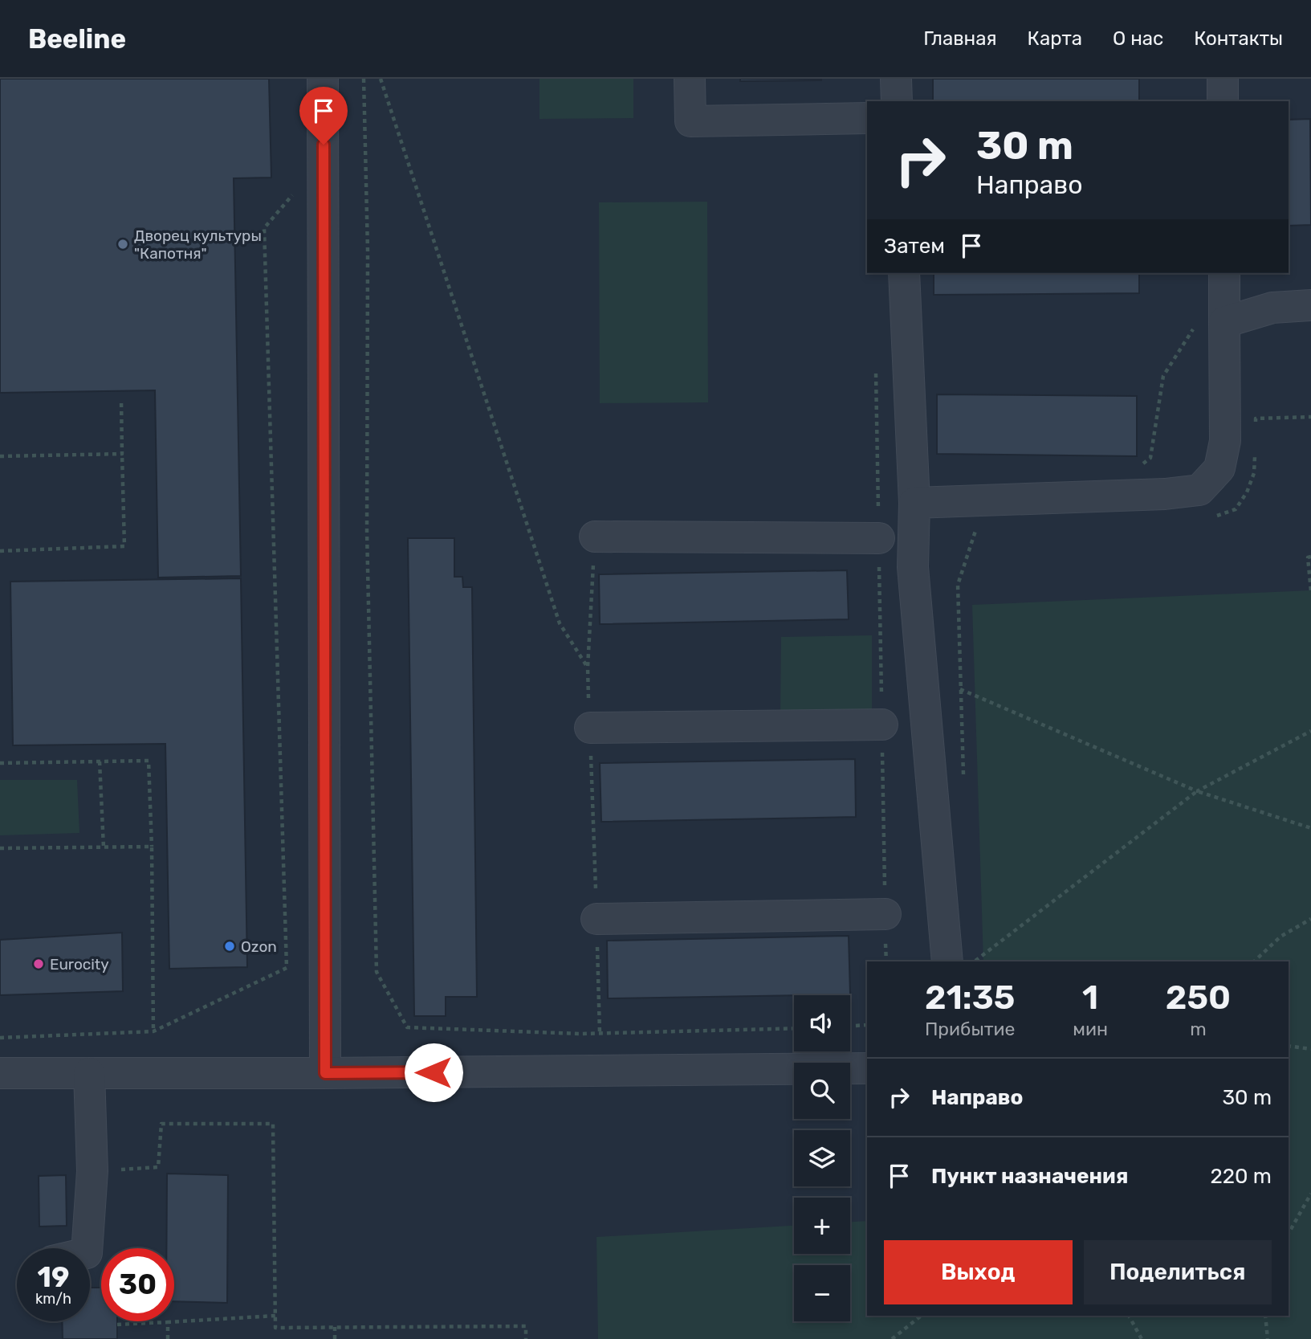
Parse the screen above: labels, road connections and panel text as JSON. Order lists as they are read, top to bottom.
{
  "places": ["Дворец культуры \"Капотня\"", "Ozon", "Eurocity"],
  "page": {
    "header": "Beeline",
    "nav": [
      "Главная",
      "Карта",
      "О нас",
      "Контакты"
    ],
    "turn": ["30 m", "Направо"],
    "then": "Затем",
    "eta": [
      "21:35",
      "Прибытие",
      "1",
      "мин",
      "250",
      "m"
    ],
    "map_buttons": ["+", "−"],
    "list": [
      {
        "name": "Направо",
        "value": "30 m"
      },
      {
        "name": "Пункт назначения",
        "value": "220 m"
      }
    ],
    "buttons": ["Выход", "Поделиться"],
    "speed": "19 km/h",
    "limit": "30"
  }
}
